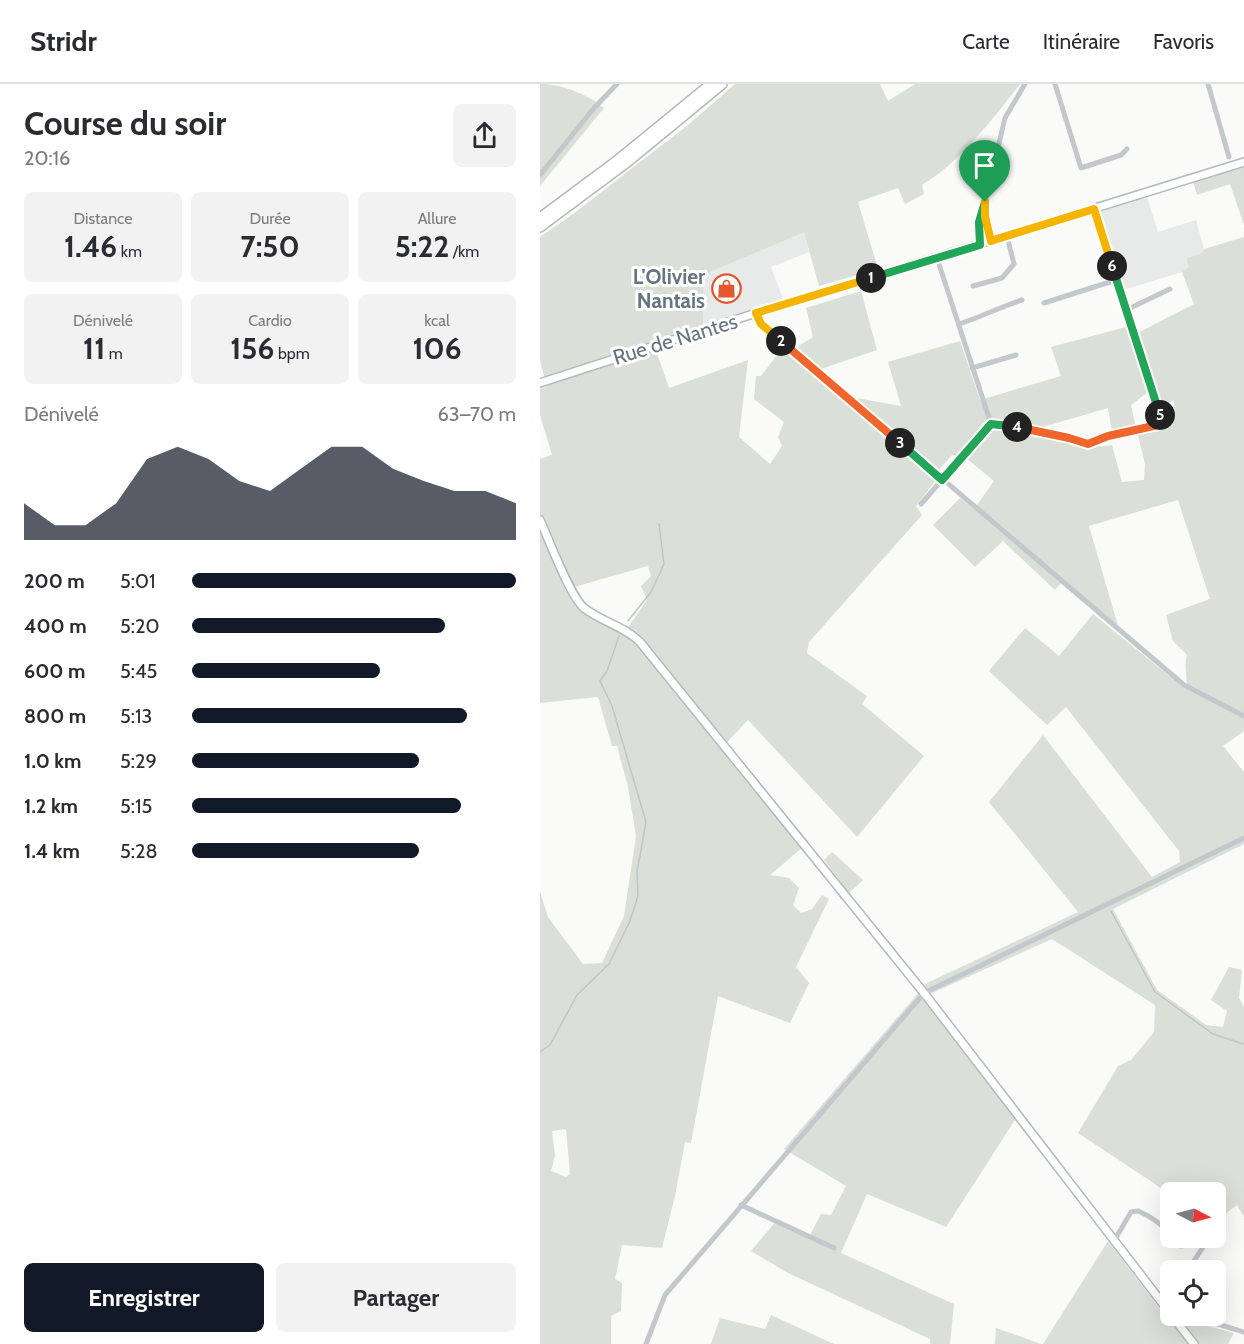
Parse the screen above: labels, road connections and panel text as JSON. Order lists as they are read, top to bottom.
{
  "streets": {
    "street": ["Rue de Nantes"]
  },
  "places": {
    "shop": ["L'Olivier Nantais"]
  },
  "north": "right",
  "page": {
    "header": "Stridr",
    "nav": ["Carte", "Itinéraire", "Favoris"],
    "heading": ["Course du soir", "20:16"],
    "stats": [
      ["Distance", "1.46 km"],
      ["Durée", "7:50"],
      ["Allure", "5:22 /km"],
      ["Dénivelé", "11 m"],
      ["Cardio", "156 bpm"],
      ["kcal", "106"]
    ],
    "pins": [
      "6",
      "1",
      "2",
      "5",
      "4",
      "3"
    ],
    "chart": ["Dénivelé", "63–70 m"],
    "list": [
      {
        "name": "200 m",
        "note": "5:01"
      },
      {
        "name": "400 m",
        "note": "5:20"
      },
      {
        "name": "600 m",
        "note": "5:45"
      },
      {
        "name": "800 m",
        "note": "5:13"
      },
      {
        "name": "1.0 km",
        "note": "5:29"
      },
      {
        "name": "1.2 km",
        "note": "5:15"
      },
      {
        "name": "1.4 km",
        "note": "5:28"
      }
    ],
    "buttons": ["Enregistrer", "Partager"]
  }
}
